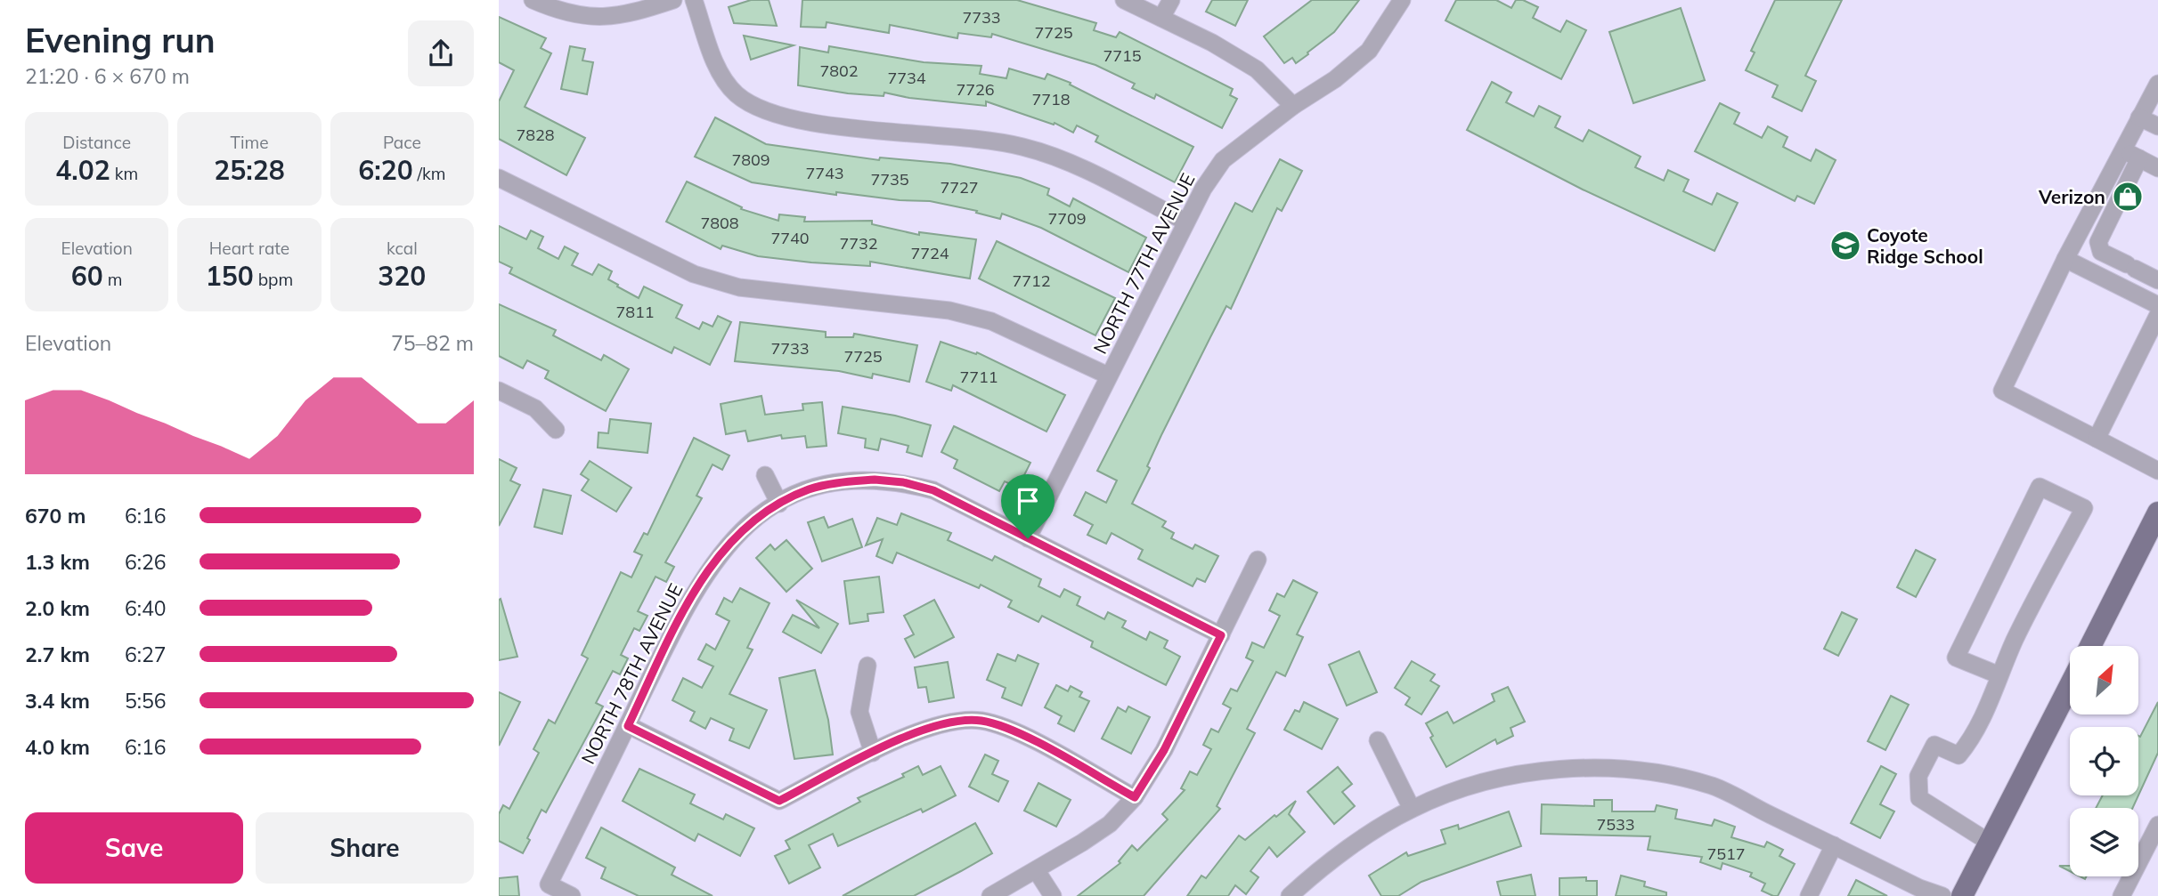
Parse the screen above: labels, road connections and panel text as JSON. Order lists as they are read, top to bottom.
{
  "streets": {
    "street": ["NORTH 77TH AVENUE", "NORTH 78TH AVENUE"]
  },
  "crossings": [
    ["NORTH 77TH AVENUE", "NORTH 78TH AVENUE"]
  ],
  "places": {
    "shop": ["Verizon"],
    "school or university": ["Coyote Ridge School"]
  },
  "house_numbers": [
    "7733",
    "7725",
    "7715",
    "7802",
    "7734",
    "7726",
    "7718",
    "7828",
    "7809",
    "7743",
    "7735",
    "7727",
    "7709",
    "7808",
    "7740",
    "7732",
    "7724",
    "7712",
    "7811",
    "7733",
    "7725",
    "7711",
    "7533",
    "7517"
  ],
  "north": "top right",
  "page": {
    "heading": ["Evening run", "21:20 · 6 × 670 m"],
    "stats": [
      ["Distance", "4.02 km"],
      ["Time", "25:28"],
      ["Pace", "6:20 /km"],
      ["Elevation", "60 m"],
      ["Heart rate", "150 bpm"],
      ["kcal", "320"]
    ],
    "chart": ["Elevation", "75–82 m"],
    "list": [
      {
        "name": "670 m",
        "note": "6:16"
      },
      {
        "name": "1.3 km",
        "note": "6:26"
      },
      {
        "name": "2.0 km",
        "note": "6:40"
      },
      {
        "name": "2.7 km",
        "note": "6:27"
      },
      {
        "name": "3.4 km",
        "note": "5:56"
      },
      {
        "name": "4.0 km",
        "note": "6:16"
      }
    ],
    "buttons": ["Save", "Share"]
  }
}
